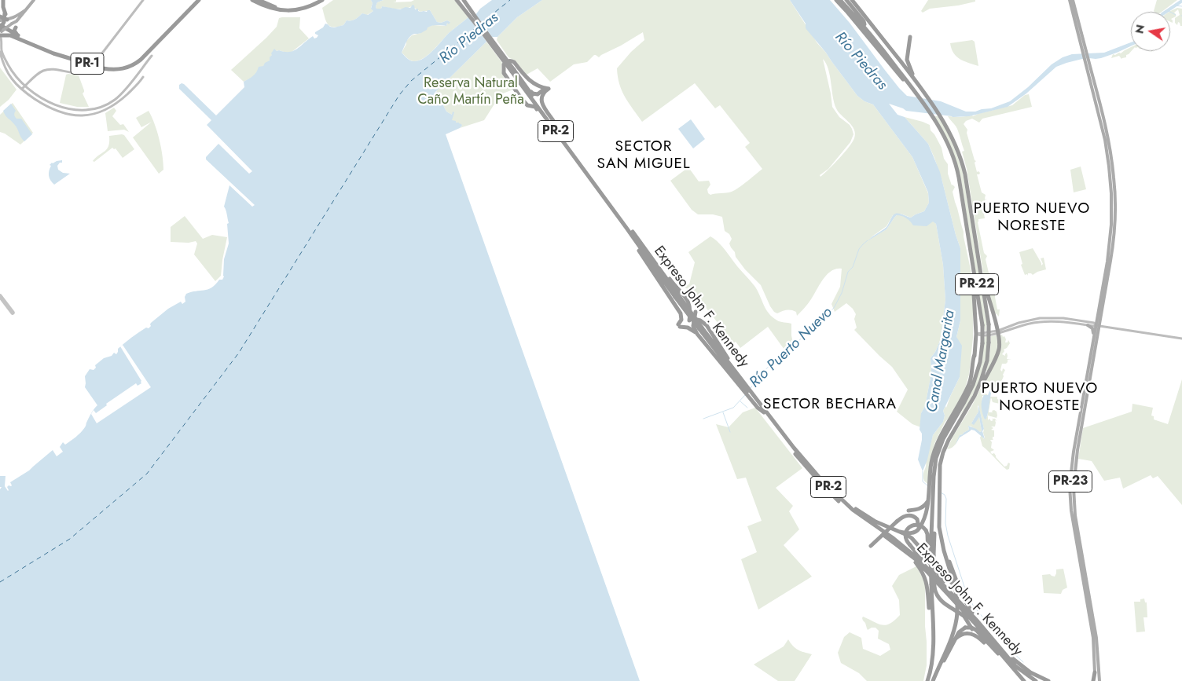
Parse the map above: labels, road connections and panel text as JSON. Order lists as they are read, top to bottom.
{
  "streets": {
    "highway": [
      "PR-1",
      "PR-2",
      "PR-22",
      "Expreso John F. Kennedy"
    ],
    "main road": ["PR-23"]
  },
  "districts": [
    "SECTOR SAN MIGUEL",
    "PUERTO NUEVO NORESTE",
    "PUERTO NUEVO NOROESTE",
    "SECTOR BECHARA"
  ],
  "water": ["Río Piedras", "Río Puerto Nuevo", "Canal Margarita"],
  "parks": ["Reserva Natural Caño Martín Peña"],
  "north": "left"
}
